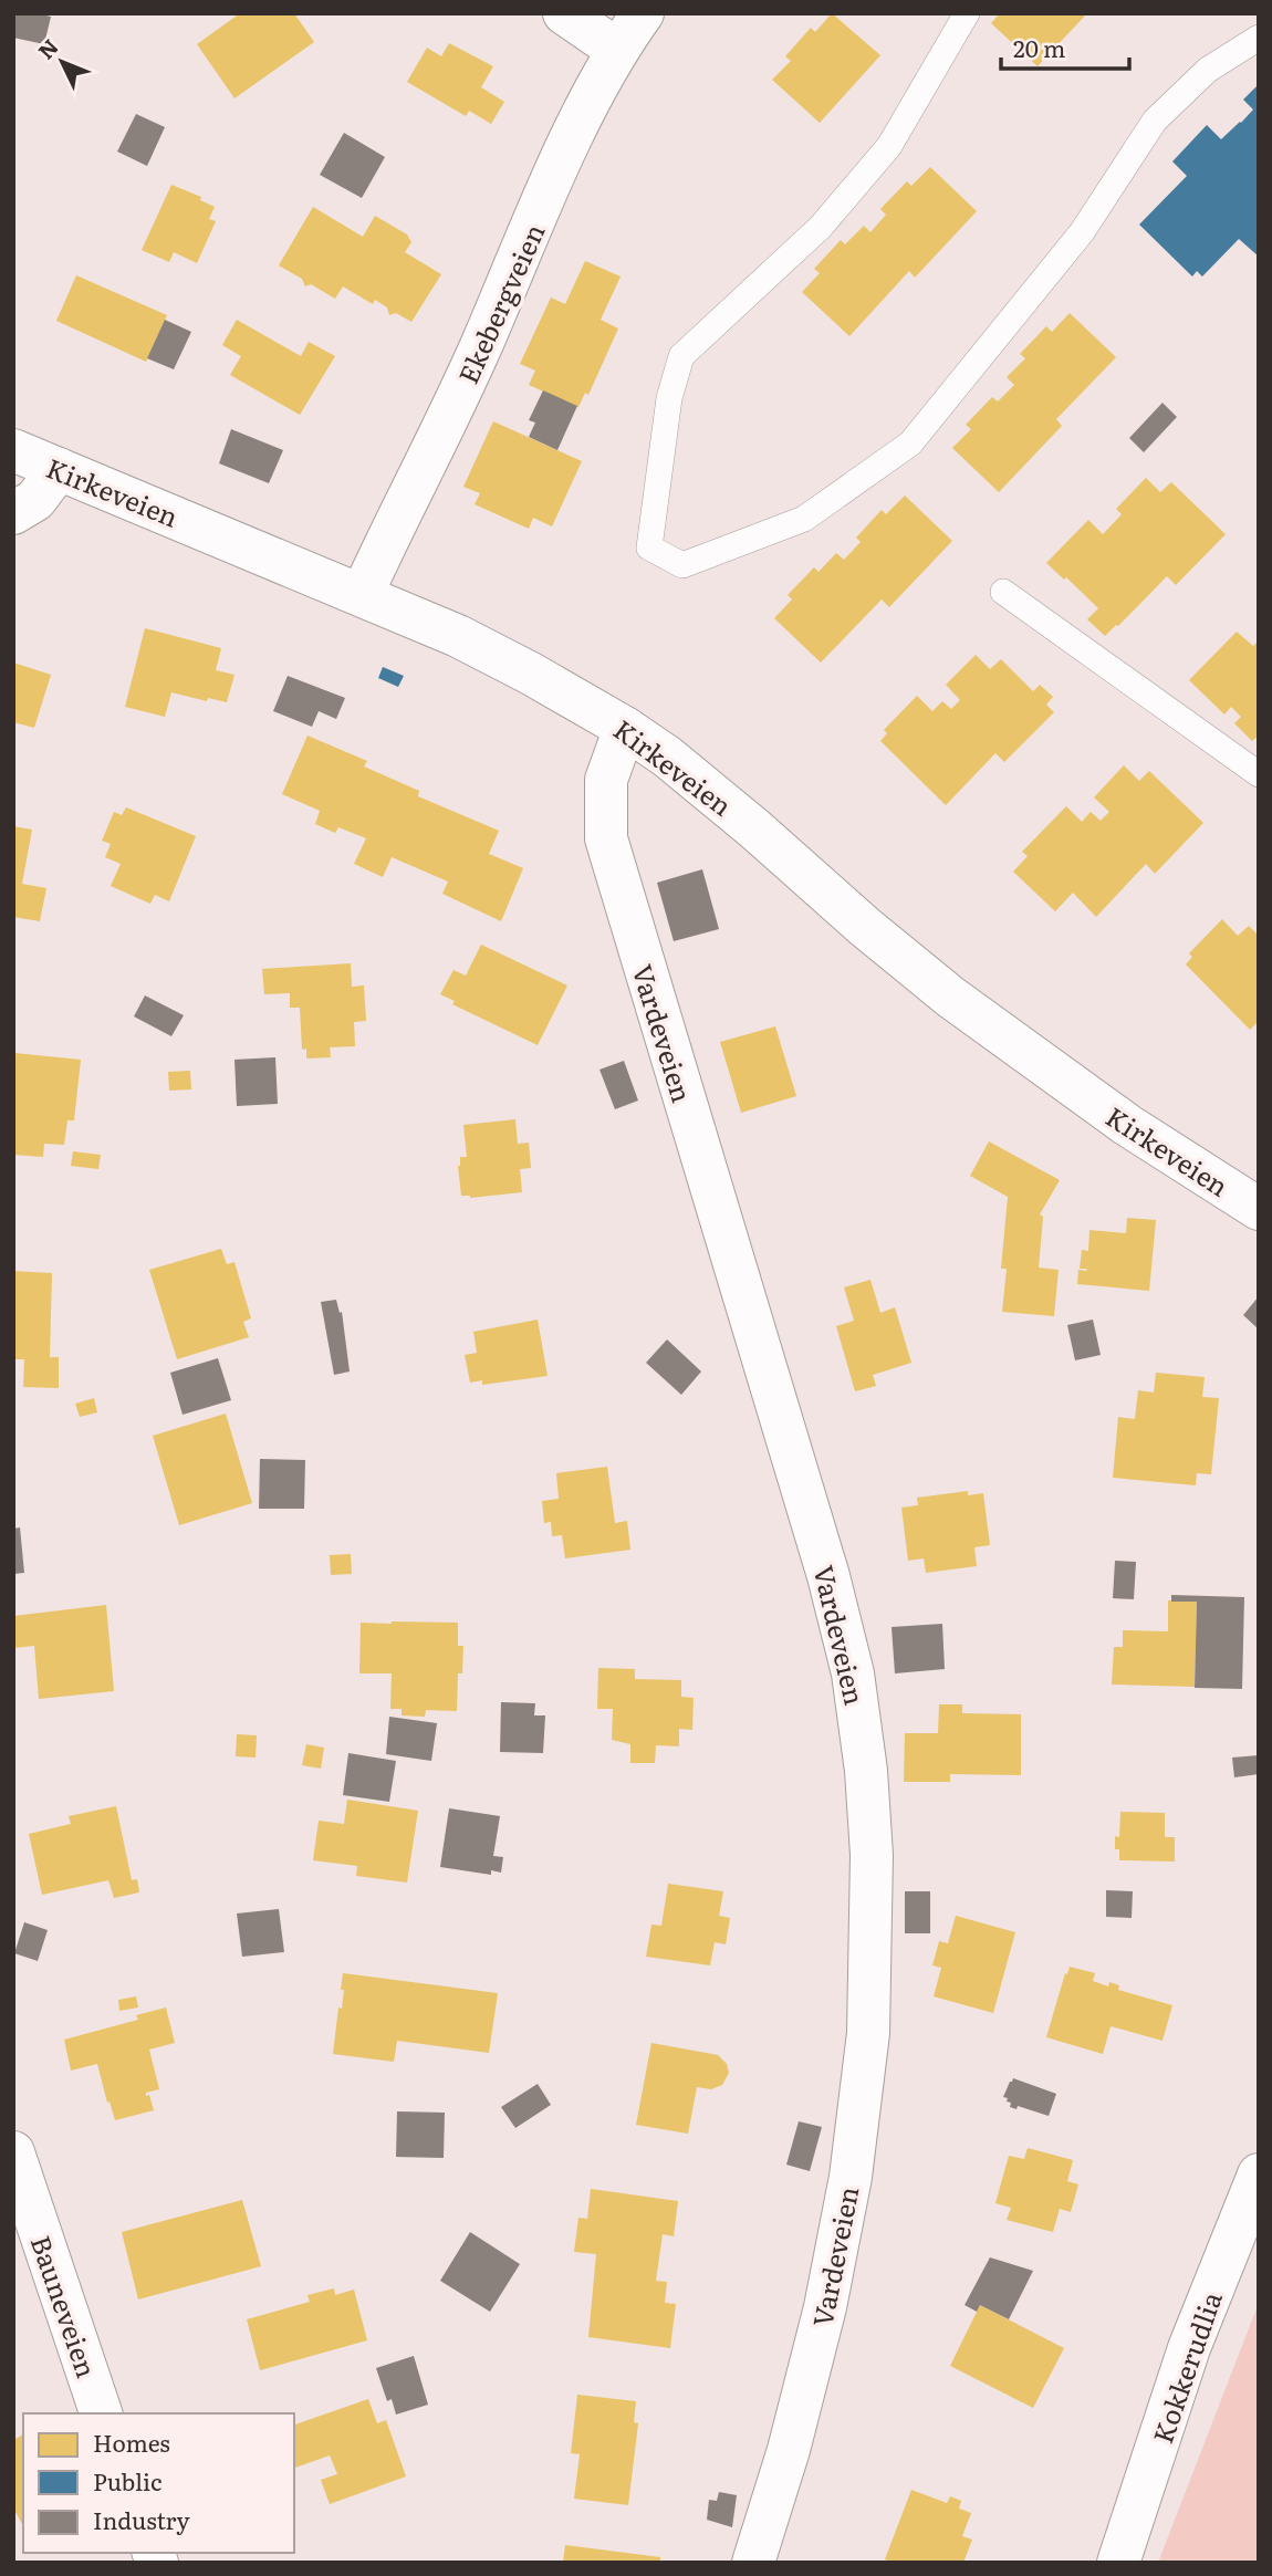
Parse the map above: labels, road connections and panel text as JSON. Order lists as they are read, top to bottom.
{
  "streets": {
    "street": [
      "Ekebergveien",
      "Kirkeveien",
      "Vardeveien",
      "Bauneveien",
      "Kokkerudlia"
    ]
  },
  "crossings": [
    ["Ekebergveien", "Kirkeveien"],
    ["Kirkeveien", "Vardeveien"]
  ],
  "legend": ["Homes", "Public", "Industry"],
  "scale_bar": "20 m",
  "north": "top left"
}
